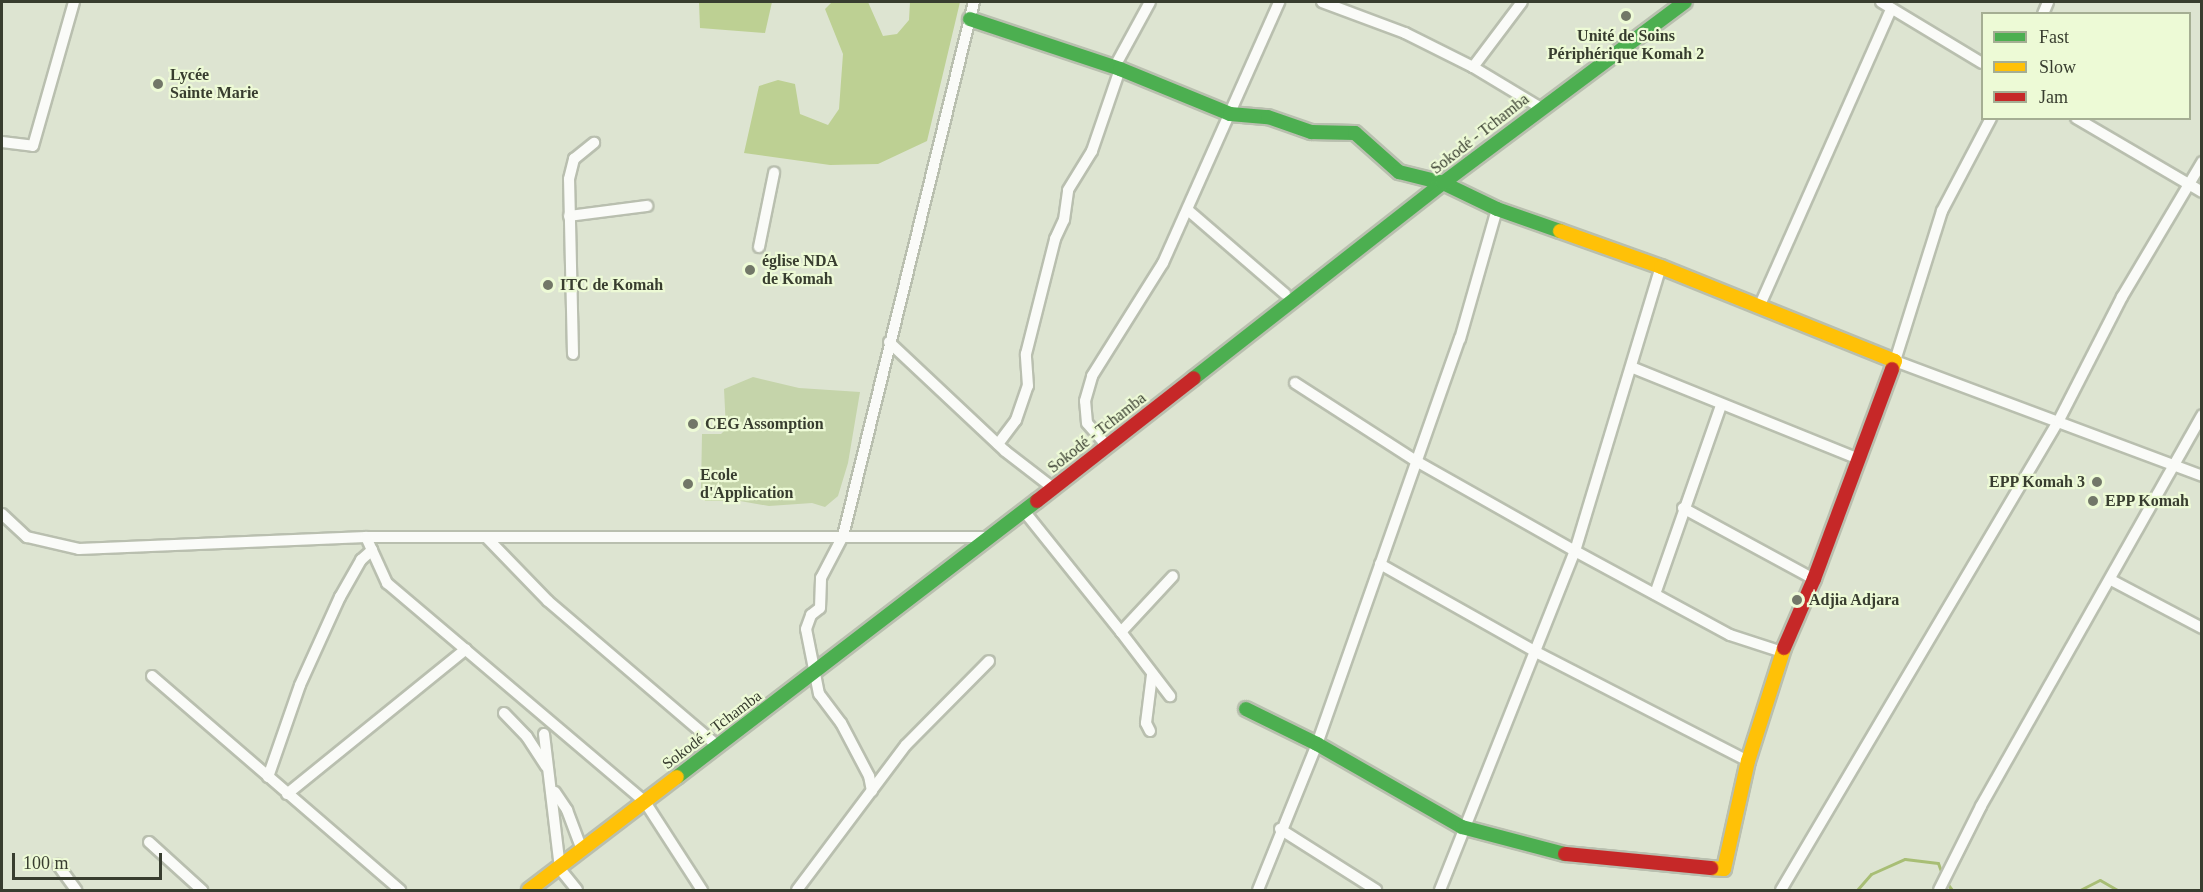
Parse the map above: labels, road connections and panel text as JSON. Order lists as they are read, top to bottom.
{
  "streets": {
    "street": ["Sokodé - Tchamba"]
  },
  "places": [
    "Unité de Soins Périphérique Komah 2",
    "Lycée Sainte Marie",
    "église NDA de Komah",
    "ITC de Komah",
    "CEG Assomption",
    "EPP Komah 3",
    "Ecole d'Application",
    "EPP Komah",
    "Adjia Adjara"
  ],
  "legend": ["Fast", "Slow", "Jam"],
  "scale_bar": "100 m"
}
